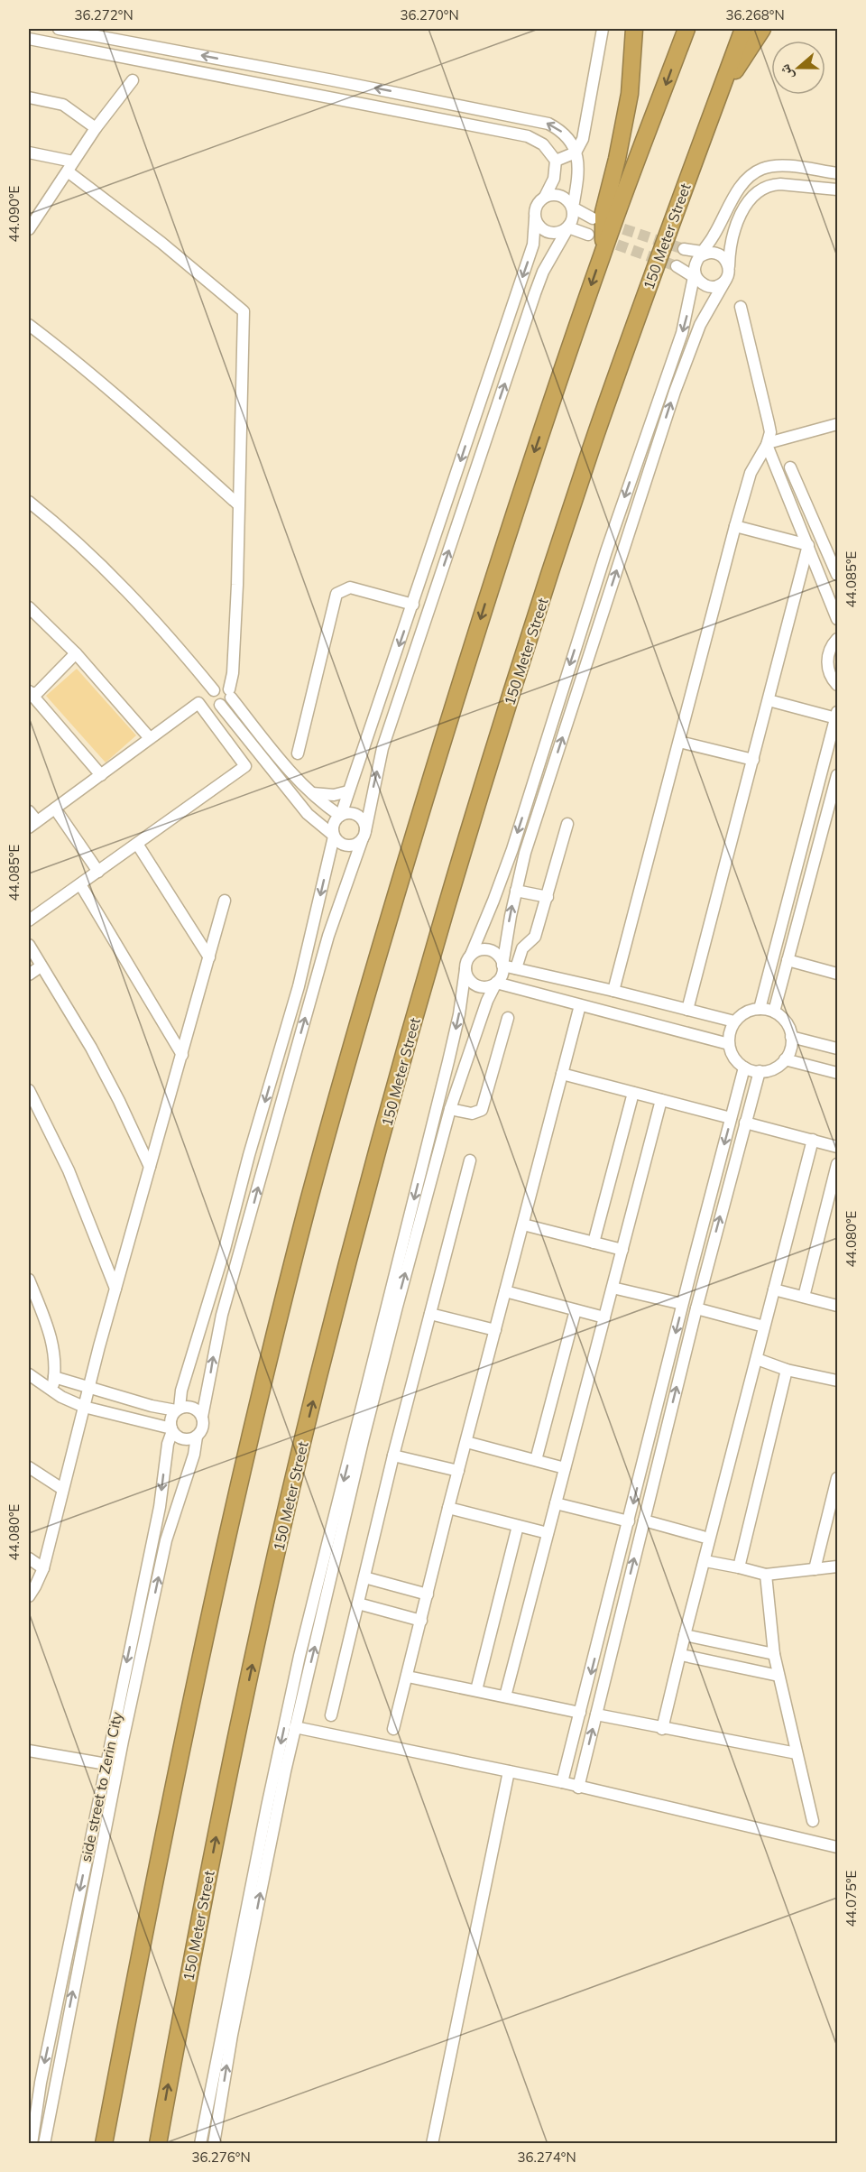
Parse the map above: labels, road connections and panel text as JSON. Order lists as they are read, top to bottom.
{
  "streets": {
    "highway": ["150 Meter Street"],
    "street": ["side street to Zerin City"]
  },
  "north": "left",
  "coordinates": [
    "36.272°N",
    "36.270°N",
    "36.268°N",
    "44.090°E",
    "44.085°E",
    "44.080°E",
    "44.075°E",
    "36.276°N",
    "36.274°N"
  ]
}
